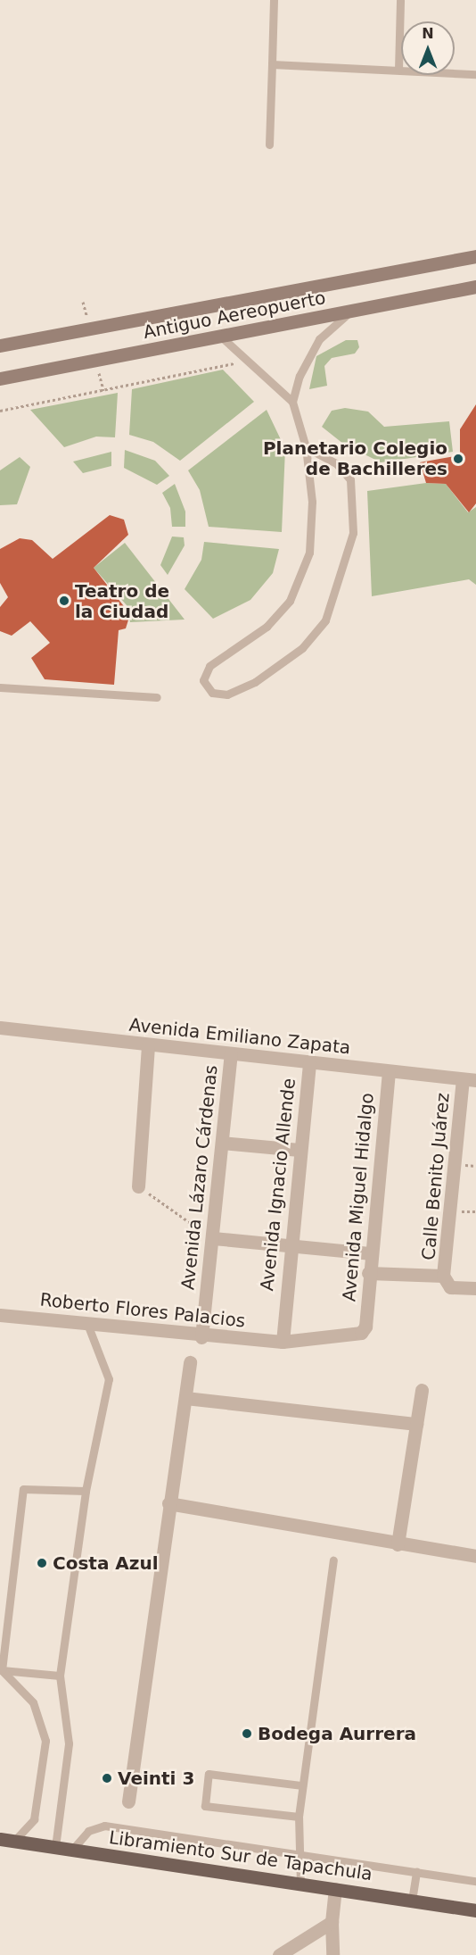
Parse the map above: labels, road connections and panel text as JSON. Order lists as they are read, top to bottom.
{
  "streets": {
    "main road": ["Antiguo Aereopuerto", "Libramiento Sur de Tapachula"],
    "street": [
      "Avenida Emiliano Zapata",
      "Calle Benito Juárez",
      "Avenida Lázaro Cárdenas",
      "Avenida Ignacio Allende",
      "Avenida Miguel Hidalgo",
      "Roberto Flores Palacios"
    ]
  },
  "crossings": [
    ["Avenida Emiliano Zapata", "Calle Benito Juárez"],
    ["Avenida Emiliano Zapata", "Avenida Lázaro Cárdenas"],
    ["Avenida Emiliano Zapata", "Avenida Ignacio Allende"],
    ["Avenida Emiliano Zapata", "Avenida Miguel Hidalgo"],
    ["Avenida Lázaro Cárdenas", "Roberto Flores Palacios"],
    ["Avenida Ignacio Allende", "Avenida Miguel Hidalgo"],
    ["Avenida Ignacio Allende", "Roberto Flores Palacios"],
    ["Avenida Miguel Hidalgo", "Roberto Flores Palacios"]
  ],
  "places": [
    "Planetario Colegio de Bachilleres",
    "Teatro de la Ciudad",
    "Costa Azul",
    "Bodega Aurrera",
    "Veinti 3"
  ],
  "north": "top"
}
